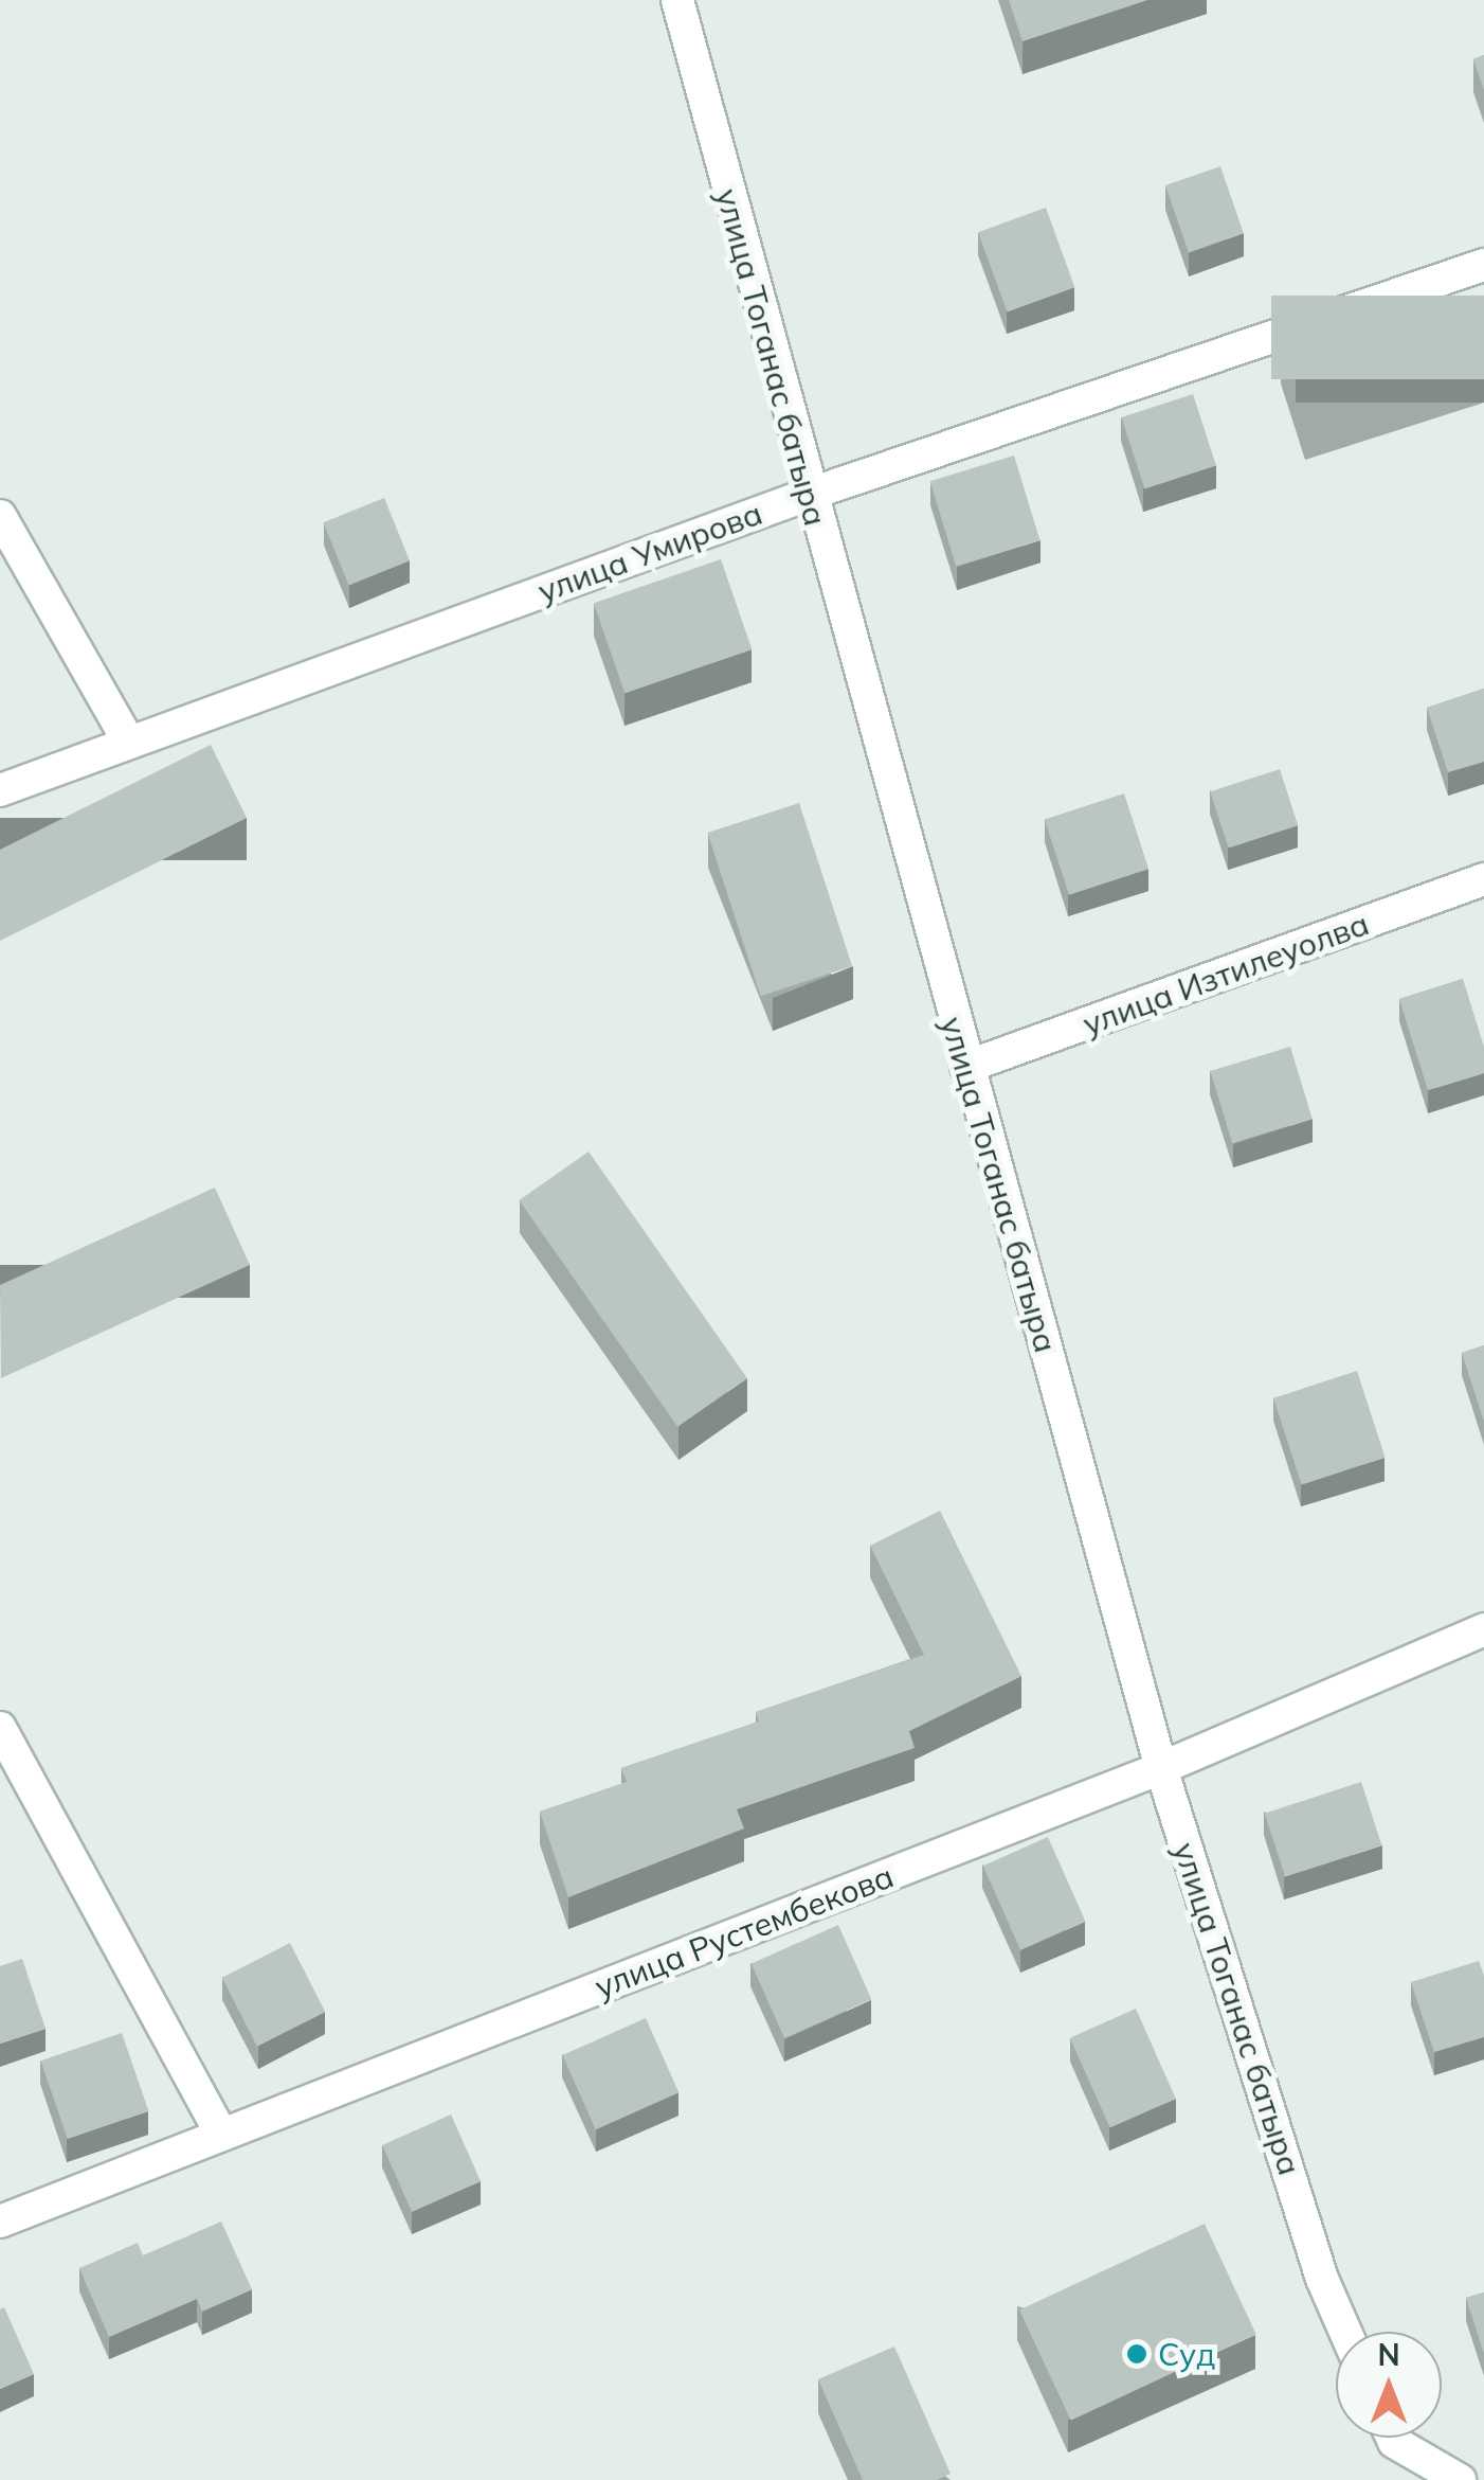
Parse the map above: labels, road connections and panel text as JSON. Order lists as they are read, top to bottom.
{
  "streets": {
    "street": [
      "улица Тоганас батыра",
      "улица Умирова",
      "улица Изтилеуолва",
      "улица Рустембекова"
    ]
  },
  "crossings": [
    ["улица Тоганас батыра", "улица Умирова"],
    ["улица Тоганас батыра", "улица Изтилеуолва"],
    ["улица Тоганас батыра", "улица Рустембекова"]
  ],
  "places": ["Суд"],
  "north": "top"
}
